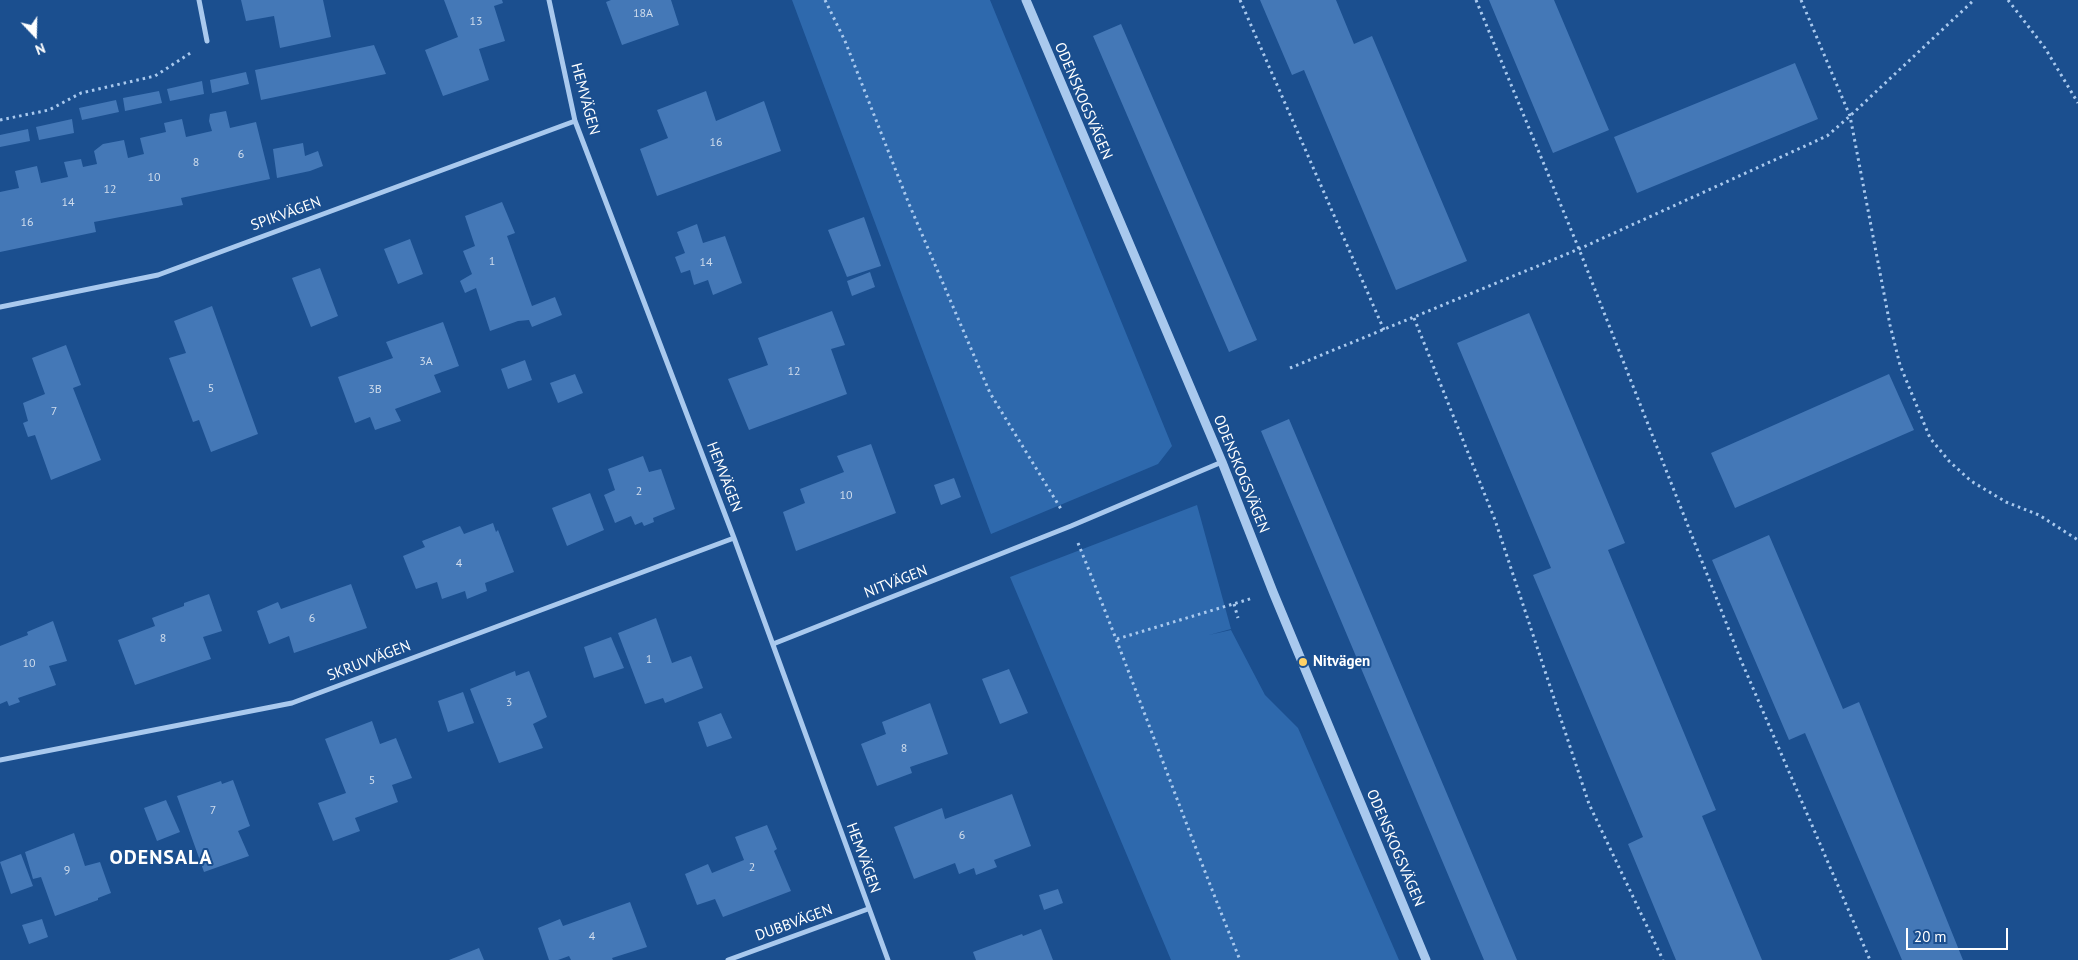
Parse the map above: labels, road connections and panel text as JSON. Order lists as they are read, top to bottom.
{
  "streets": {
    "street": [
      "HEMVÄGEN",
      "ODENSKOGSVÄGEN",
      "SPIKVÄGEN",
      "NITVÄGEN",
      "SKRUVVÄGEN",
      "DUBBVÄGEN"
    ]
  },
  "crossings": [
    ["HEMVÄGEN", "SPIKVÄGEN"],
    ["HEMVÄGEN", "NITVÄGEN"],
    ["HEMVÄGEN", "SKRUVVÄGEN"],
    ["HEMVÄGEN", "DUBBVÄGEN"],
    ["ODENSKOGSVÄGEN", "NITVÄGEN"]
  ],
  "districts": ["ODENSALA"],
  "places": ["Nitvägen"],
  "house_numbers": [
    "18A",
    "13",
    "16",
    "6",
    "8",
    "10",
    "12",
    "14",
    "16",
    "1",
    "14",
    "3A",
    "12",
    "5",
    "3B",
    "7",
    "2",
    "10",
    "4",
    "6",
    "8",
    "1",
    "10",
    "3",
    "8",
    "5",
    "7",
    "6",
    "2",
    "9",
    "4"
  ],
  "scale_bar": "20 m",
  "north": "bottom"
}
